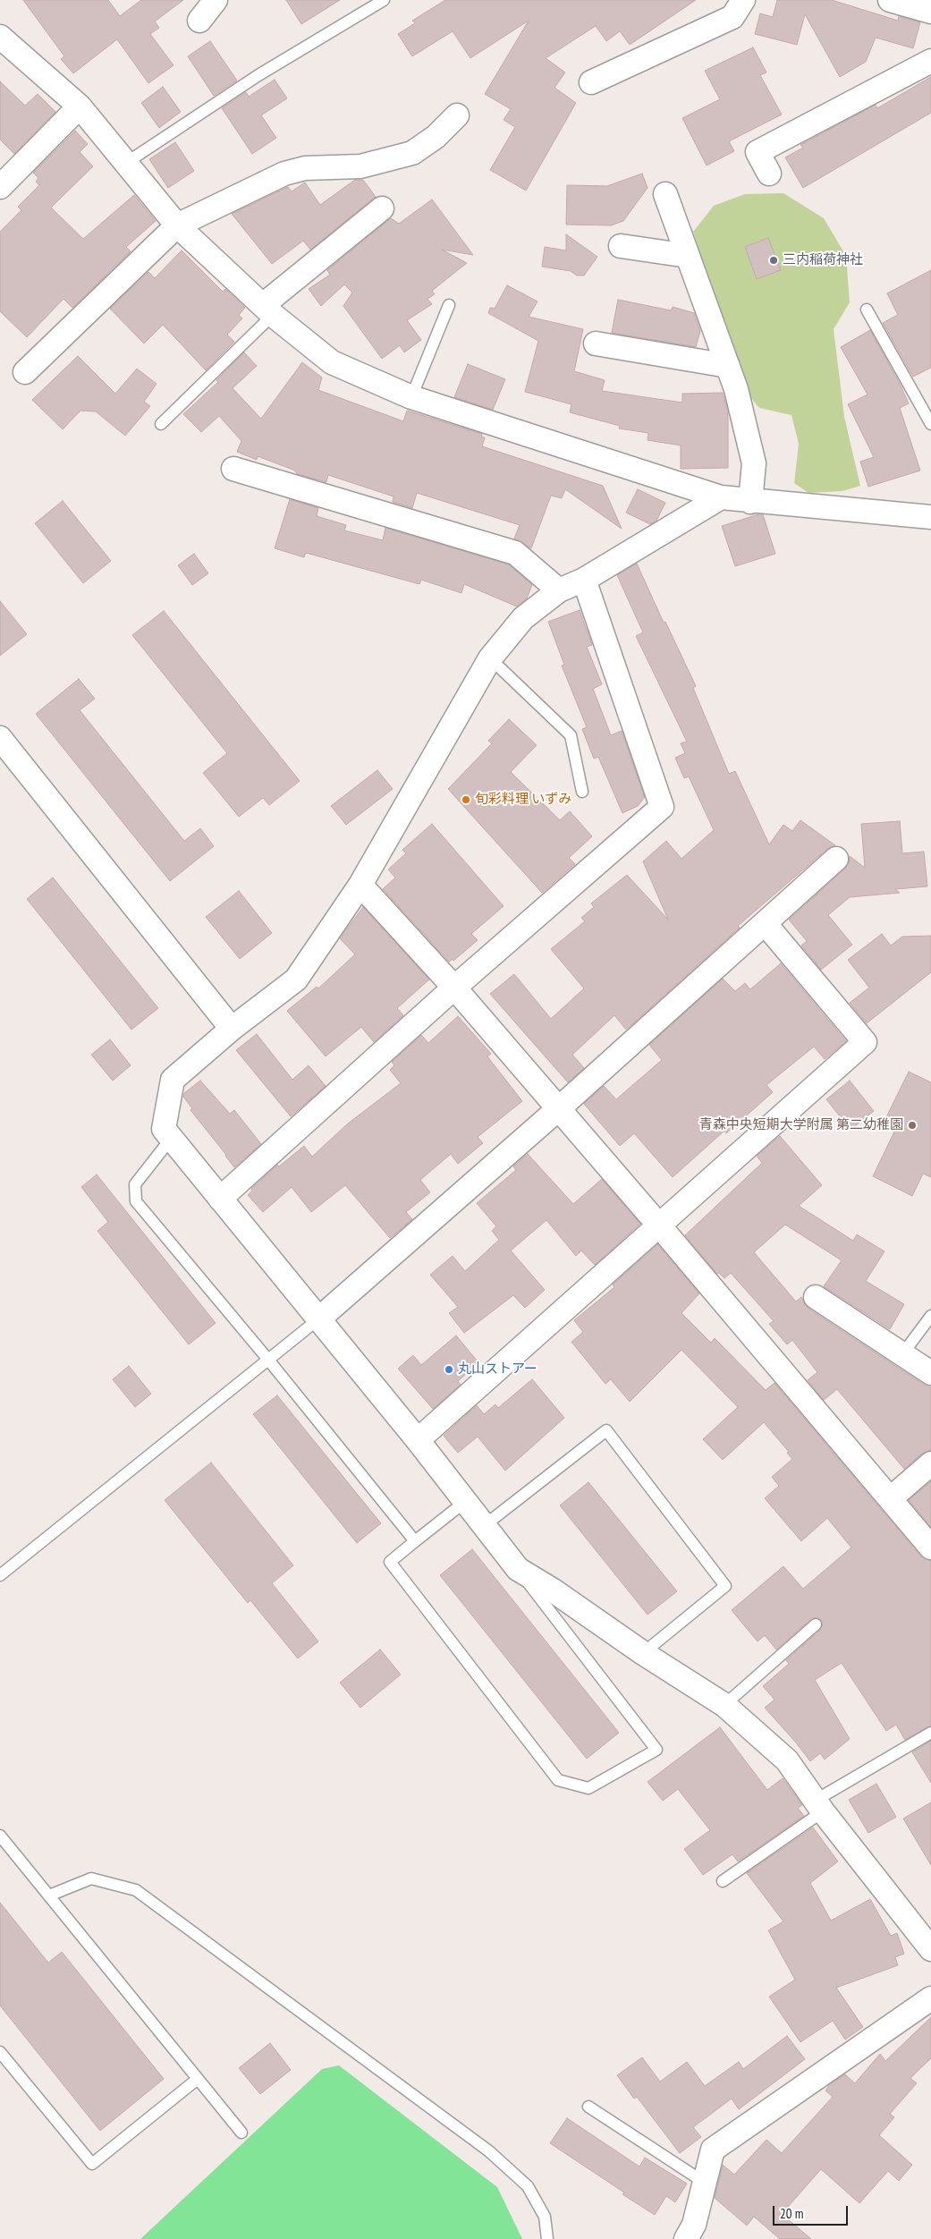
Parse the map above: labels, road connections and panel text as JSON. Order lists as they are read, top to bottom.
{
  "places": [
    "三内稲荷神社",
    "旬彩料理 いずみ",
    "青森中央短期大学附属 第二幼稚園",
    "丸山ストアー"
  ],
  "scale_bar": "20 m"
}
